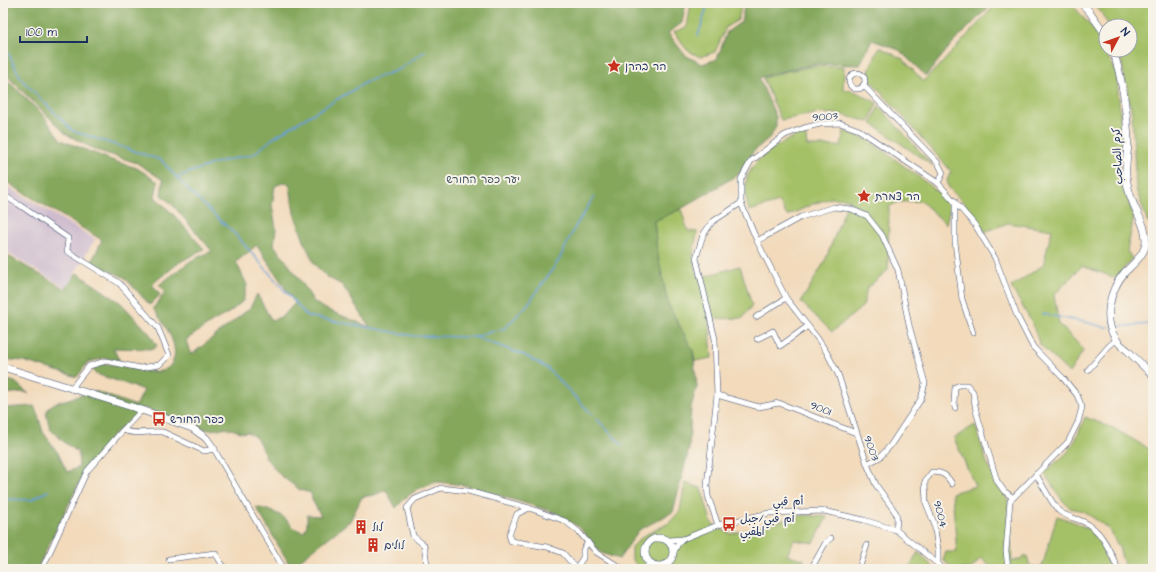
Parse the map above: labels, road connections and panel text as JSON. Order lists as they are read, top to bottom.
{
  "streets": {
    "street": [
      "9003",
      "كرم الصاحب",
      "9001",
      "أم قبي",
      "9004"
    ]
  },
  "crossings": [
    ["9003", "9001"],
    ["9003", "أم قبي"]
  ],
  "parks": ["יער כפר החורש"],
  "places": {
    "place": ["הר בהרן", "הר צמרת"],
    "bus stop": ["כפר החורש", "أم قبي/جبل المقبي"],
    "building": ["לול", "לולים"]
  },
  "scale_bar": "100 m",
  "north": "top right"
}
